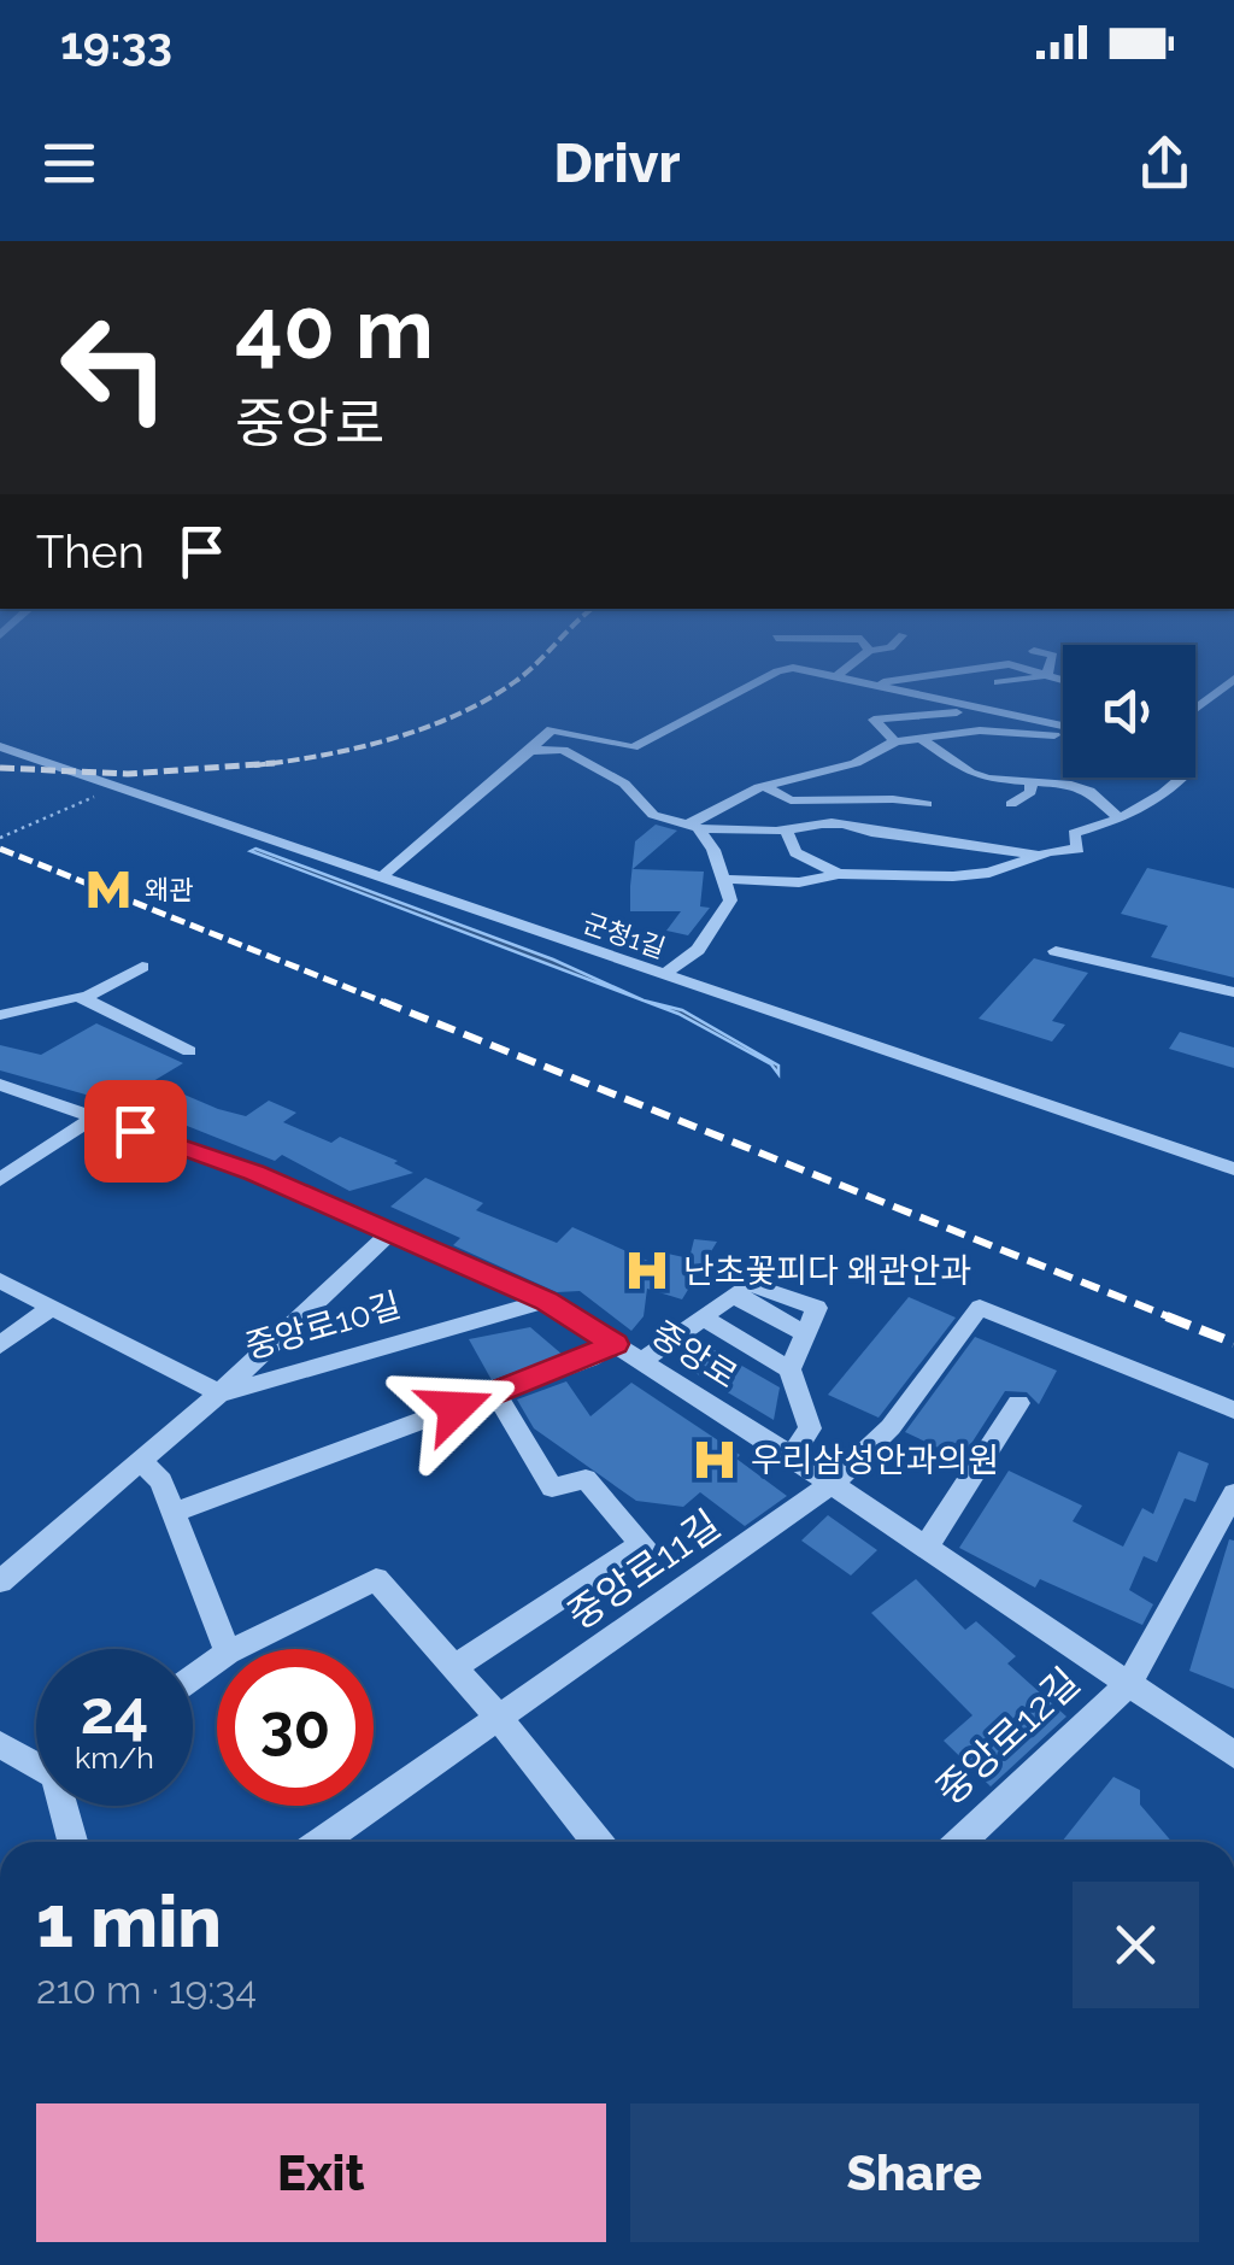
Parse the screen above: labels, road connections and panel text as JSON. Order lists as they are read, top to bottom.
{
  "streets": {
    "street": [
      "군청1길",
      "중앙로10길",
      "중앙로",
      "중앙로11길",
      "중앙로12길"
    ]
  },
  "crossings": [
    ["중앙로10길", "중앙로"],
    ["중앙로", "중앙로11길"],
    ["중앙로", "중앙로12길"]
  ],
  "places": {
    "metro station": ["왜관"],
    "hospital": ["난초꽃피다 왜관안과", "우리삼성안과의원"]
  },
  "page": {
    "status": "19:33",
    "header": "Drivr",
    "turn": ["40 m", "중앙로"],
    "then": "Then",
    "speed": "24 km/h",
    "limit": "30",
    "heading": ["1 min", "210 m · 19:34"],
    "buttons": ["Exit", "Share"]
  }
}
